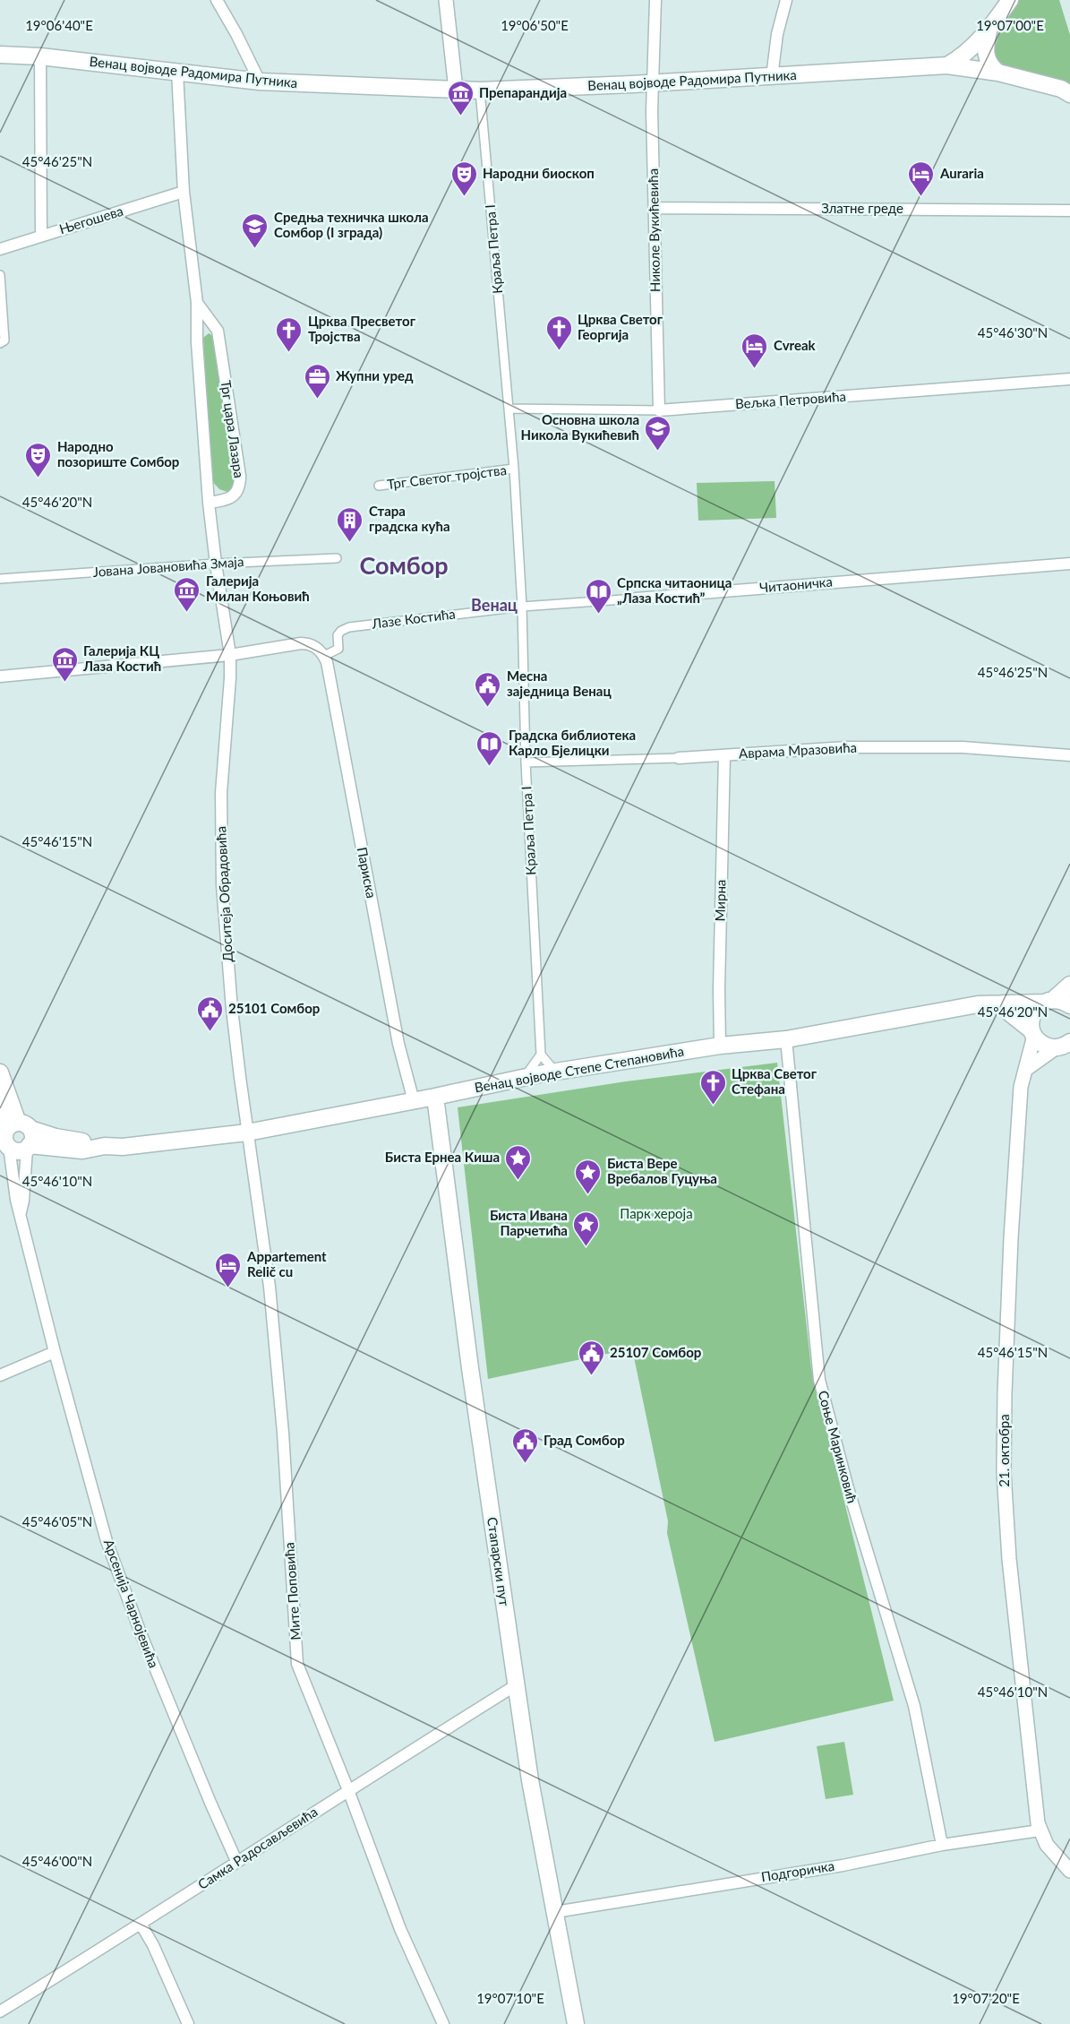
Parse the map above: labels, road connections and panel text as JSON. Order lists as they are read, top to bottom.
{
  "streets": {
    "main road": ["Венац војводе Радомира Путника", "Венац војводе Степе Степановића", "Стапарски пут"],
    "street": [
      "Златне греде",
      "Његошева",
      "Николе Вукићевића",
      "Краља Петра I",
      "Вељка Петровића",
      "Трг цара Лазара",
      "Трг Светог тројства",
      "Јована Јовановића Змаја",
      "Читаоничка",
      "Лазе Костића",
      "Аврама Мразовића",
      "Париска",
      "Доситеја Обрадовића",
      "Мирна",
      "Соње Маринковић",
      "21. октобра",
      "Мите Поповића",
      "Арсенија Чарнојевића",
      "Самка Радосављевића",
      "Подгоричка"
    ]
  },
  "crossings": [
    ["Венац војводе Радомира Путника", "Николе Вукићевића"],
    ["Венац војводе Радомира Путника", "Краља Петра I"],
    ["Венац војводе Радомира Путника", "Трг цара Лазара"],
    ["Златне греде", "Николе Вукићевића"],
    ["Његошева", "Трг цара Лазара"],
    ["Николе Вукићевића", "Вељка Петровића"],
    ["Краља Петра I", "Вељка Петровића"],
    ["Краља Петра I", "Трг Светог тројства"],
    ["Краља Петра I", "Читаоничка"],
    ["Краља Петра I", "Лазе Костића"],
    ["Краља Петра I", "Аврама Мразовића"],
    ["Читаоничка", "Лазе Костића"],
    ["Лазе Костића", "Париска"],
    ["Аврама Мразовића", "Мирна"],
    ["Париска", "Венац војводе Степе Степановића"],
    ["Доситеја Обрадовића", "Венац војводе Степе Степановића"],
    ["Доситеја Обрадовића", "Мите Поповића"],
    ["Мирна", "Венац војводе Степе Степановића"],
    ["Венац војводе Степе Степановића", "Соње Маринковић"],
    ["Венац војводе Степе Степановића", "Стапарски пут"],
    ["Венац војводе Степе Степановића", "Мите Поповића"],
    ["Венац војводе Степе Степановића", "Арсенија Чарнојевића"],
    ["Соње Маринковић", "Подгоричка"],
    ["21. октобра", "Подгоричка"],
    ["Стапарски пут", "Самка Радосављевића"],
    ["Стапарски пут", "Подгоричка"],
    ["Мите Поповића", "Самка Радосављевића"],
    ["Арсенија Чарнојевића", "Самка Радосављевића"]
  ],
  "districts": ["Сомбор", "Венац"],
  "parks": ["Парк хероја"],
  "places": {
    "museum": ["Препарандија", "Галерија Милан Коњовић", "Галерија КЦ Лаза Костић"],
    "theatre": ["Народни биоскоп", "Народно позориште Сомбор"],
    "hotel": ["Auraria", "Cvreak", "Appartement Relič cu"],
    "school or university": ["Средња техничка школа Сомбор (I зграда)", "Основна школа Никола Вукићевић"],
    "church": ["Црква Светог Георгија", "Црква Пресветог Тројства", "Црква Светог Стефана"],
    "office": ["Жупни уред"],
    "building": ["Стара градска кућа"],
    "library": ["Српска читаоница „Лаза Костић”", "Градска библиотека Карло Бјелицки"],
    "public building": [
      "Месна заједница Венац",
      "25101 Сомбор",
      "25107 Сомбор",
      "Град Сомбор"
    ],
    "place": ["Биста Ернеа Киша", "Биста Вере Вребалов Гуцуња", "Биста Ивана Парчетића"]
  },
  "coordinates": [
    "19°06'40\"E",
    "19°06'50\"E",
    "19°07'00\"E",
    "45°46'25\"N",
    "45°46'30\"N",
    "45°46'20\"N",
    "45°46'15\"N",
    "45°46'10\"N",
    "45°46'05\"N",
    "45°46'00\"N",
    "19°07'10\"E",
    "19°07'20\"E"
  ]
}
